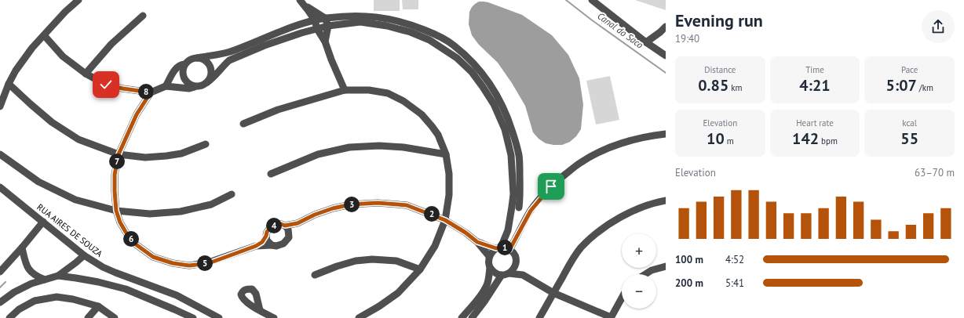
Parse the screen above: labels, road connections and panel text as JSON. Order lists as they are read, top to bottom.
{
  "streets": {
    "street": ["RUA AIRES DE SOUZA"]
  },
  "water": ["Canal do Saco"],
  "page": {
    "heading": ["Evening run", "19:40"],
    "stats": [
      ["Distance", "0.85 km"],
      ["Time", "4:21"],
      ["Pace", "5:07 /km"],
      ["Elevation", "10 m"],
      ["Heart rate", "142 bpm"],
      ["kcal", "55"]
    ],
    "pins": [
      "8",
      "7",
      "3",
      "2",
      "4",
      "6",
      "1",
      "5"
    ],
    "chart": ["Elevation", "63–70 m"],
    "map_buttons": ["+", "−"],
    "list": [
      {
        "name": "100 m",
        "note": "4:52"
      },
      {
        "name": "200 m",
        "note": "5:41"
      }
    ]
  }
}
